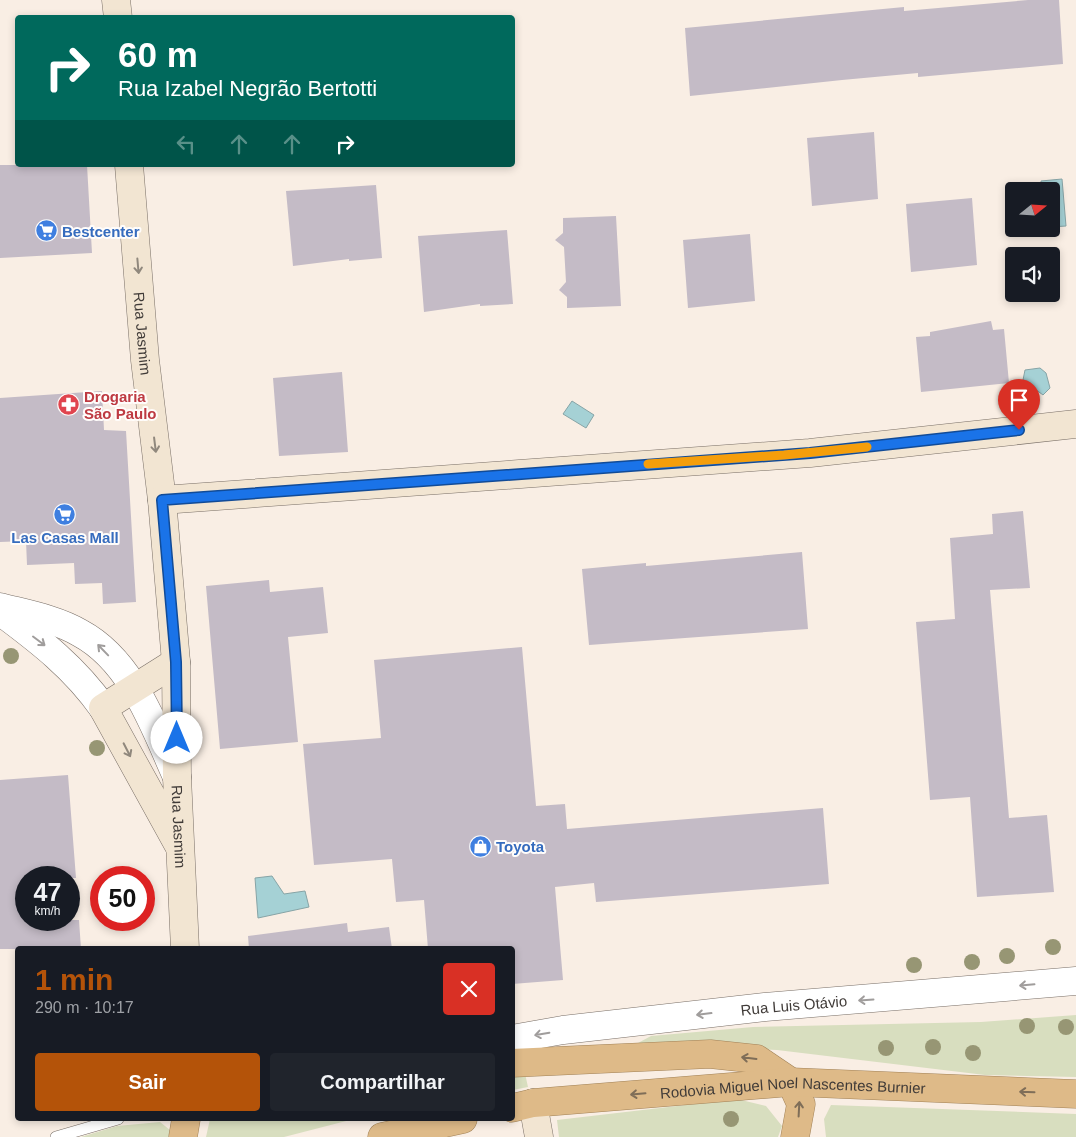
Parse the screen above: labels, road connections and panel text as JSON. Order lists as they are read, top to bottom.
{
  "streets": {
    "highway": ["Rodovia Miguel Noel Nascentes Burnier"],
    "main road": ["Rua Jasmim"],
    "street": ["Rua Luis Otávio"]
  },
  "one_way": ["Rua Jasmim", "Rua Luis Otávio"],
  "places": {
    "supermarket": ["Bestcenter", "Las Casas Mall"],
    "pharmacy": ["Drogaria São Paulo"],
    "shop": ["Toyota"]
  },
  "north": "right",
  "page": {
    "turn": ["60 m", "Rua Izabel Negrão Bertotti"],
    "speed": "47 km/h",
    "limit": "50",
    "heading": ["1 min", "290 m · 10:17"],
    "buttons": ["Sair", "Compartilhar"]
  }
}
